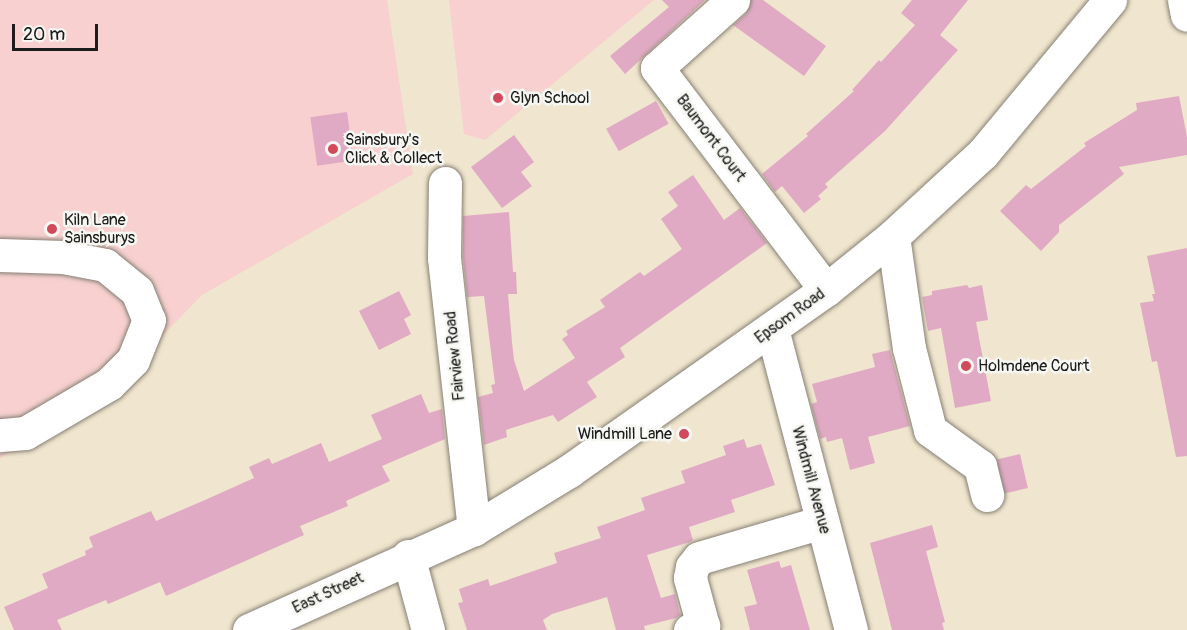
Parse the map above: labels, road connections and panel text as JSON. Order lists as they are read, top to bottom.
{
  "streets": {
    "main road": [
      "Baumont Court",
      "Epsom Road",
      "Fairview Road",
      "Windmill Avenue",
      "East Street"
    ]
  },
  "crossings": [
    ["Baumont Court", "Epsom Road"],
    ["Epsom Road", "Fairview Road"],
    ["Epsom Road", "Windmill Avenue"],
    ["Epsom Road", "East Street"]
  ],
  "places": [
    "Glyn School",
    "Sainsbury's Click & Collect",
    "Kiln Lane Sainsburys",
    "Holmdene Court",
    "Windmill Lane"
  ],
  "scale_bar": "20 m"
}
